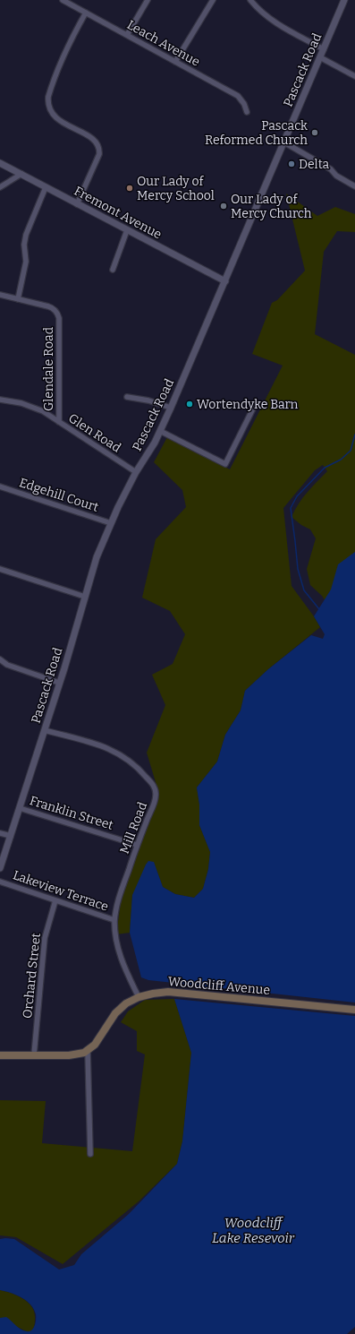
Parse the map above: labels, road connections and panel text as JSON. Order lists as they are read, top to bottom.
{
  "streets": {
    "main road": ["Woodcliff Avenue"],
    "street": [
      "Leach Avenue",
      "Pascack Road",
      "Fremont Avenue",
      "Glendale Road",
      "Glen Road",
      "Edgehill Court",
      "Franklin Street",
      "Mill Road",
      "Lakeview Terrace",
      "Orchard Street"
    ]
  },
  "crossings": [
    ["Pascack Road", "Fremont Avenue"],
    ["Pascack Road", "Glen Road"],
    ["Pascack Road", "Edgehill Court"],
    ["Pascack Road", "Franklin Street"],
    ["Pascack Road", "Mill Road"],
    ["Glendale Road", "Glen Road"],
    ["Franklin Street", "Mill Road"],
    ["Mill Road", "Lakeview Terrace"],
    ["Mill Road", "Woodcliff Avenue"],
    ["Lakeview Terrace", "Orchard Street"]
  ],
  "water": ["Woodcliff Lake Resevoir"],
  "places": [
    "Pascack Reformed Church",
    "Delta",
    "Our Lady of Mercy School",
    "Our Lady of Mercy Church",
    "Wortendyke Barn"
  ]
}
